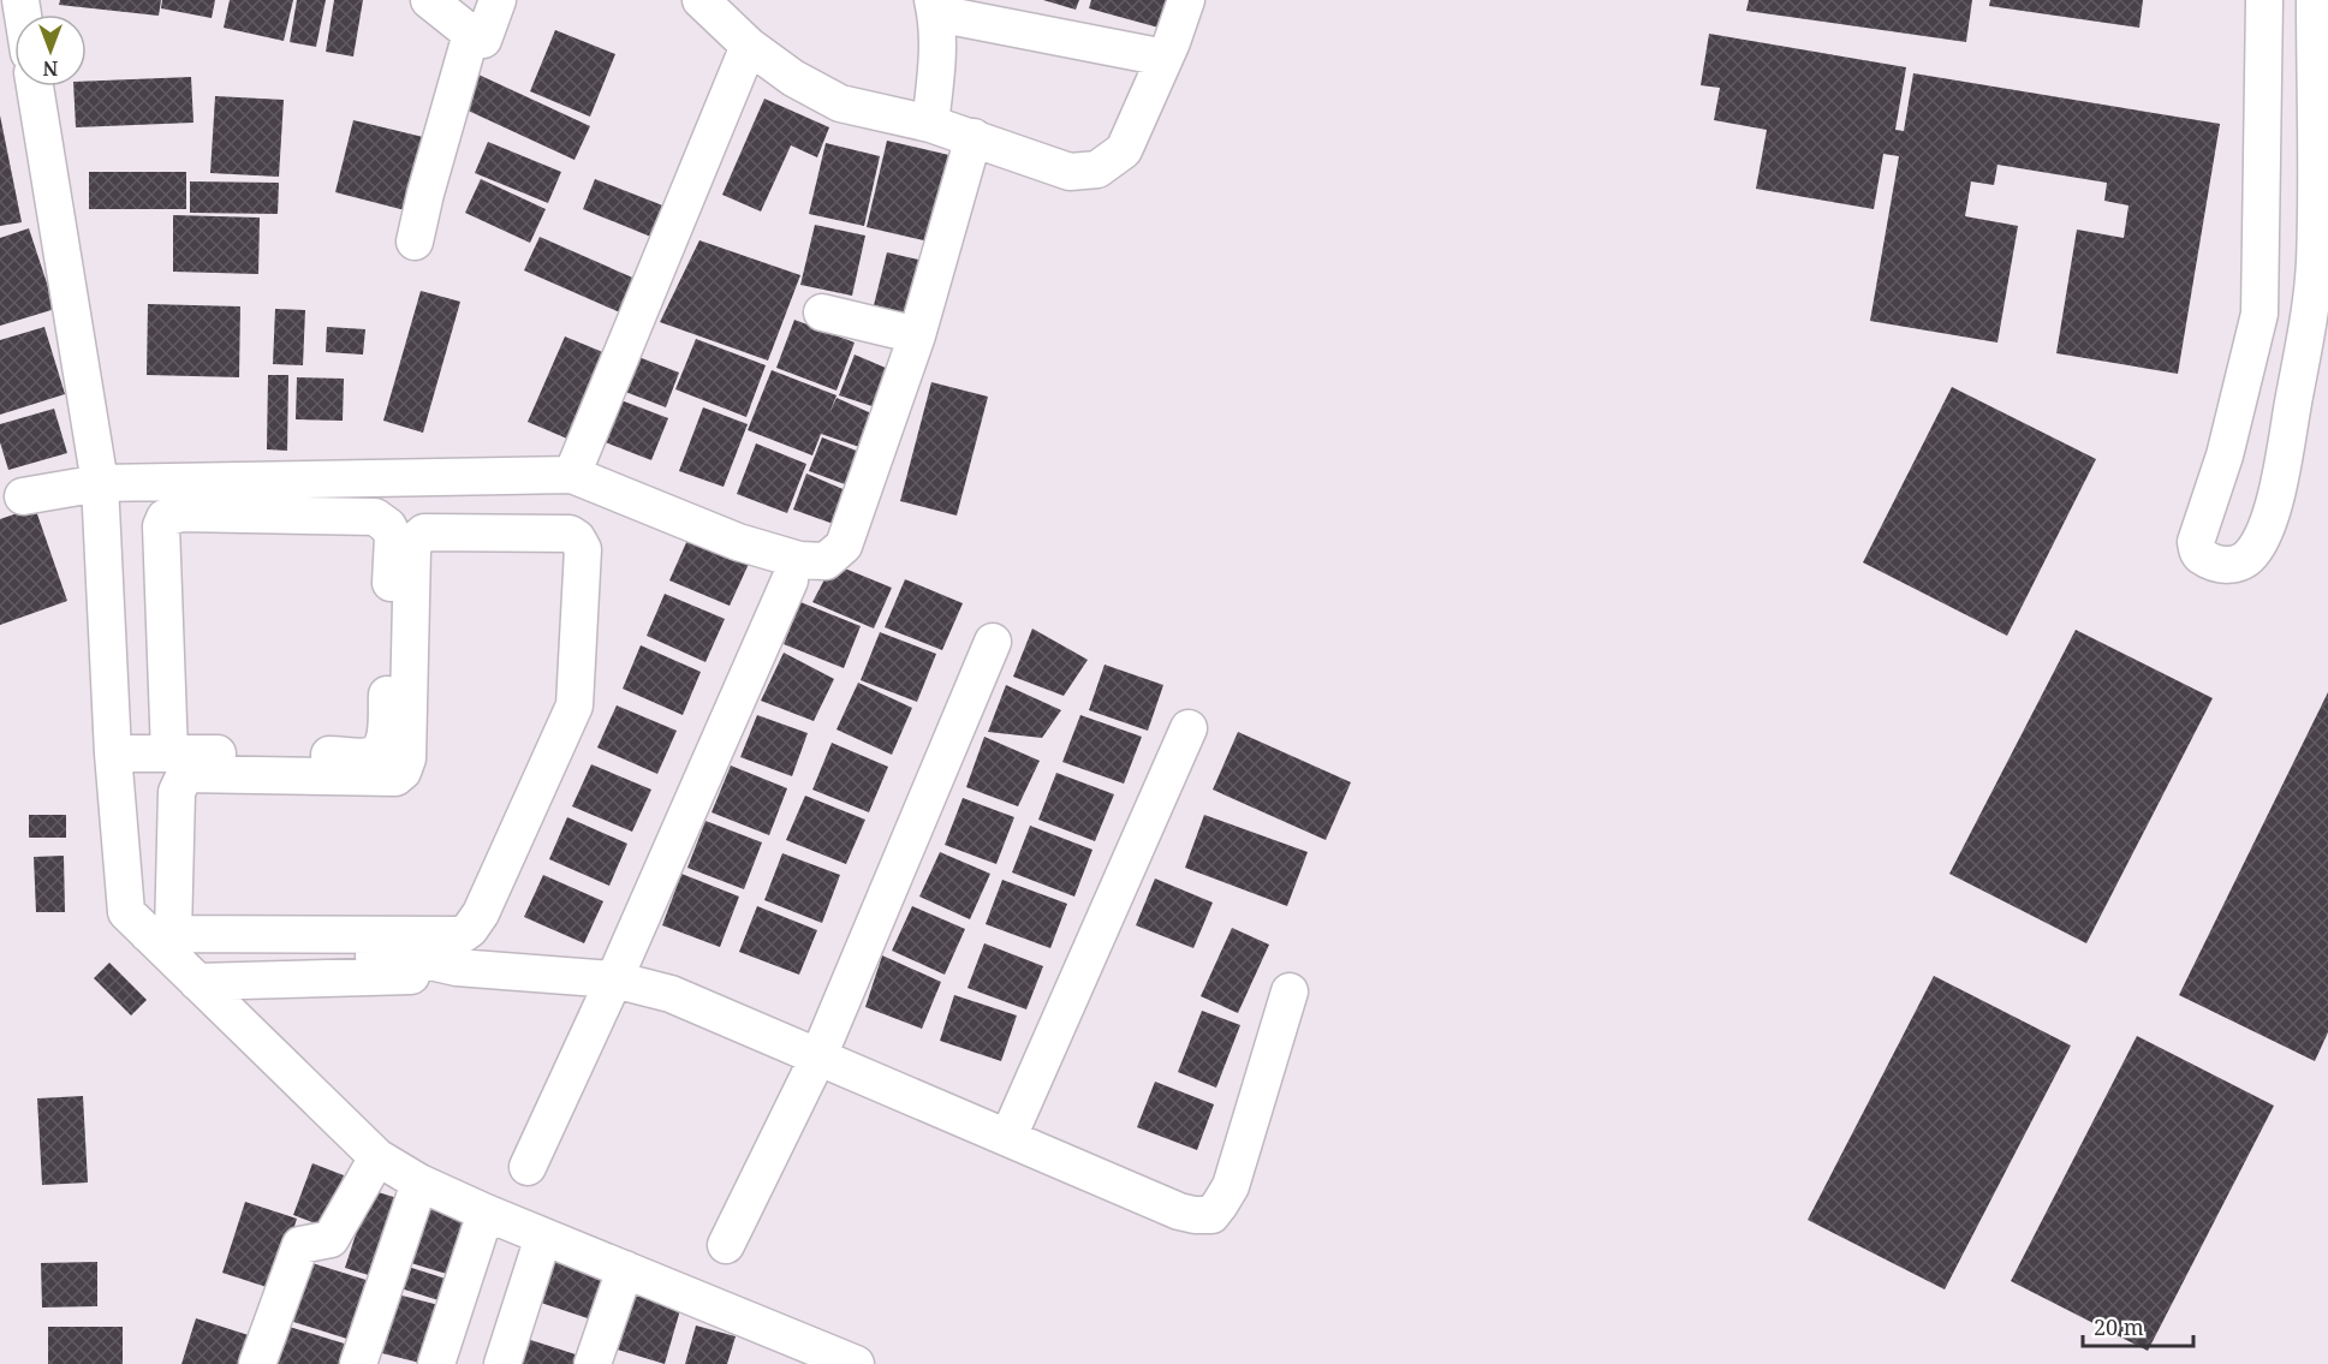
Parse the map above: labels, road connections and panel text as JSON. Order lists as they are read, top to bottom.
{
  "scale_bar": "20 m",
  "north": "bottom"
}
